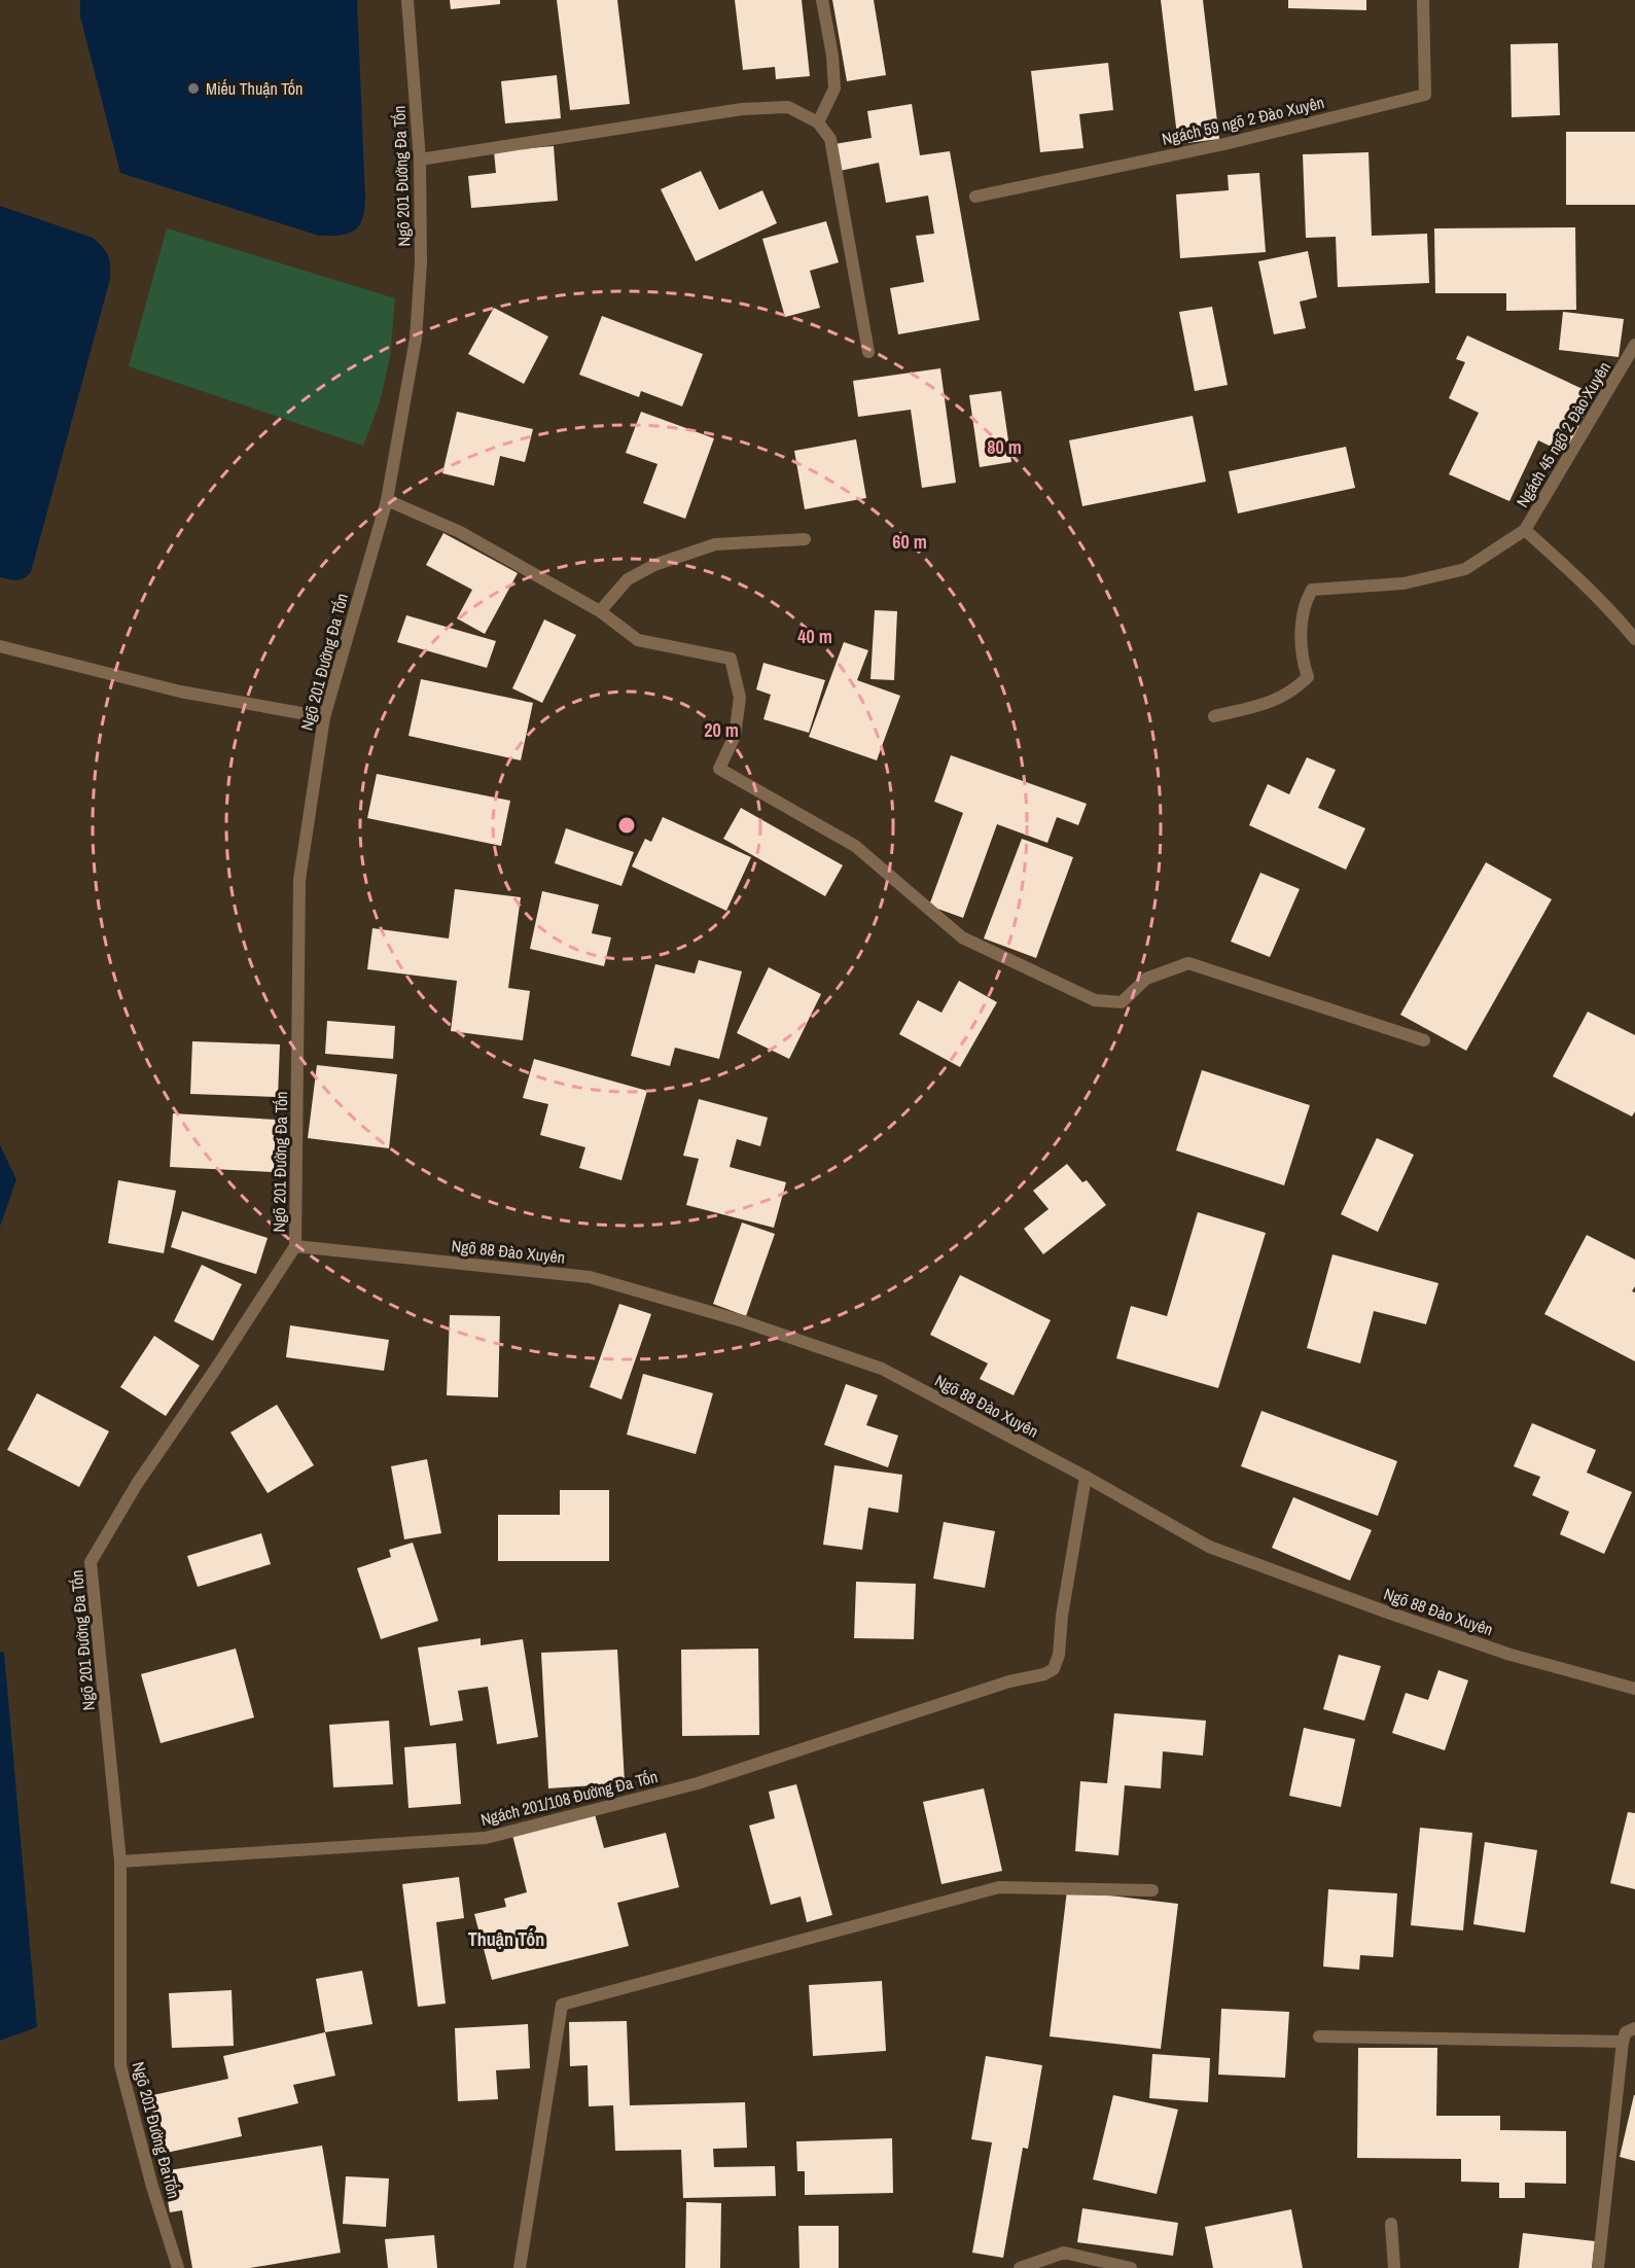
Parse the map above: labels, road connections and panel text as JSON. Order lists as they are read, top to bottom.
{
  "streets": {
    "street": [
      "Ngách 59 ngõ 2 Đào Xuyên",
      "Ngõ 201 Đường Đa Tốn",
      "Ngách 45 ngõ 2 Đào Xuyên",
      "Ngõ 88 Đào Xuyên",
      "Ngách 201/108 Đường Đa Tốn"
    ]
  },
  "crossings": [
    ["Ngõ 201 Đường Đa Tốn", "Ngõ 88 Đào Xuyên"],
    ["Ngõ 201 Đường Đa Tốn", "Ngách 201/108 Đường Đa Tốn"],
    ["Ngõ 88 Đào Xuyên", "Ngách 201/108 Đường Đa Tốn"]
  ],
  "districts": ["Thuận Tốn"],
  "places": ["Miếu Thuận Tốn"],
  "rings": [
    "80 m",
    "60 m",
    "40 m",
    "20 m"
  ]
}
